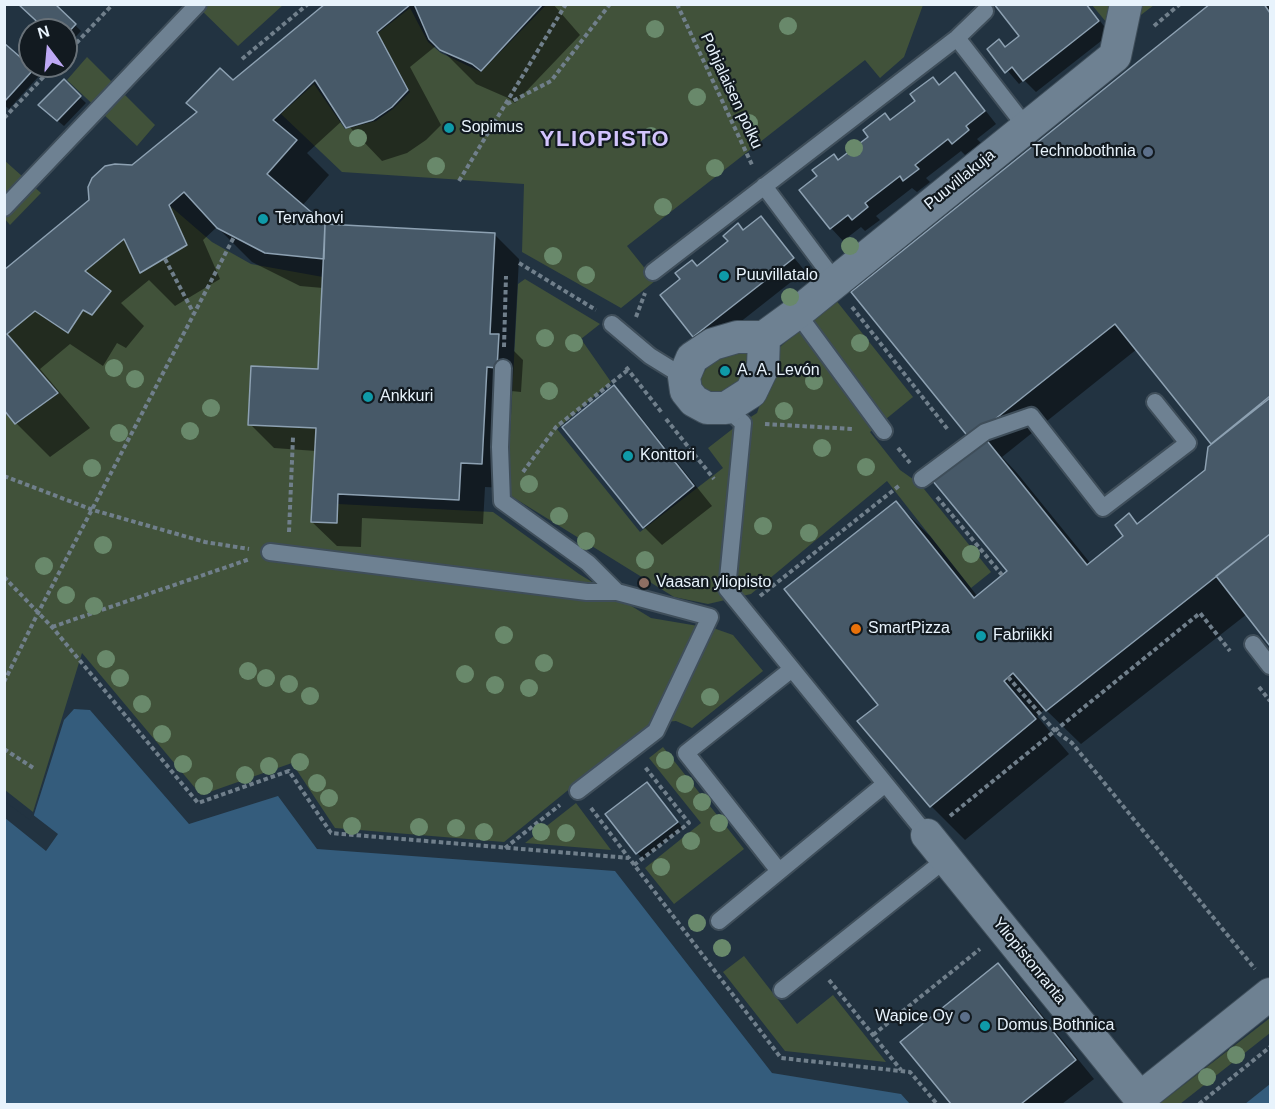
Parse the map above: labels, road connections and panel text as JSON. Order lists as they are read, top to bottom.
{
  "streets": {
    "street": ["Puuvillakuja", "Yliopistonranta"],
    "path": ["Pohjalaisen polku"]
  },
  "districts": ["YLIOPISTO"],
  "places": [
    "Sopimus",
    "Technobothnia",
    "Tervahovi",
    "Puuvillatalo",
    "A. A. Levón",
    "Ankkuri",
    "Konttori",
    "Vaasan yliopisto",
    "SmartPizza",
    "Fabriikki",
    "Wapice Oy",
    "Domus Bothnica"
  ],
  "north": "top"
}
